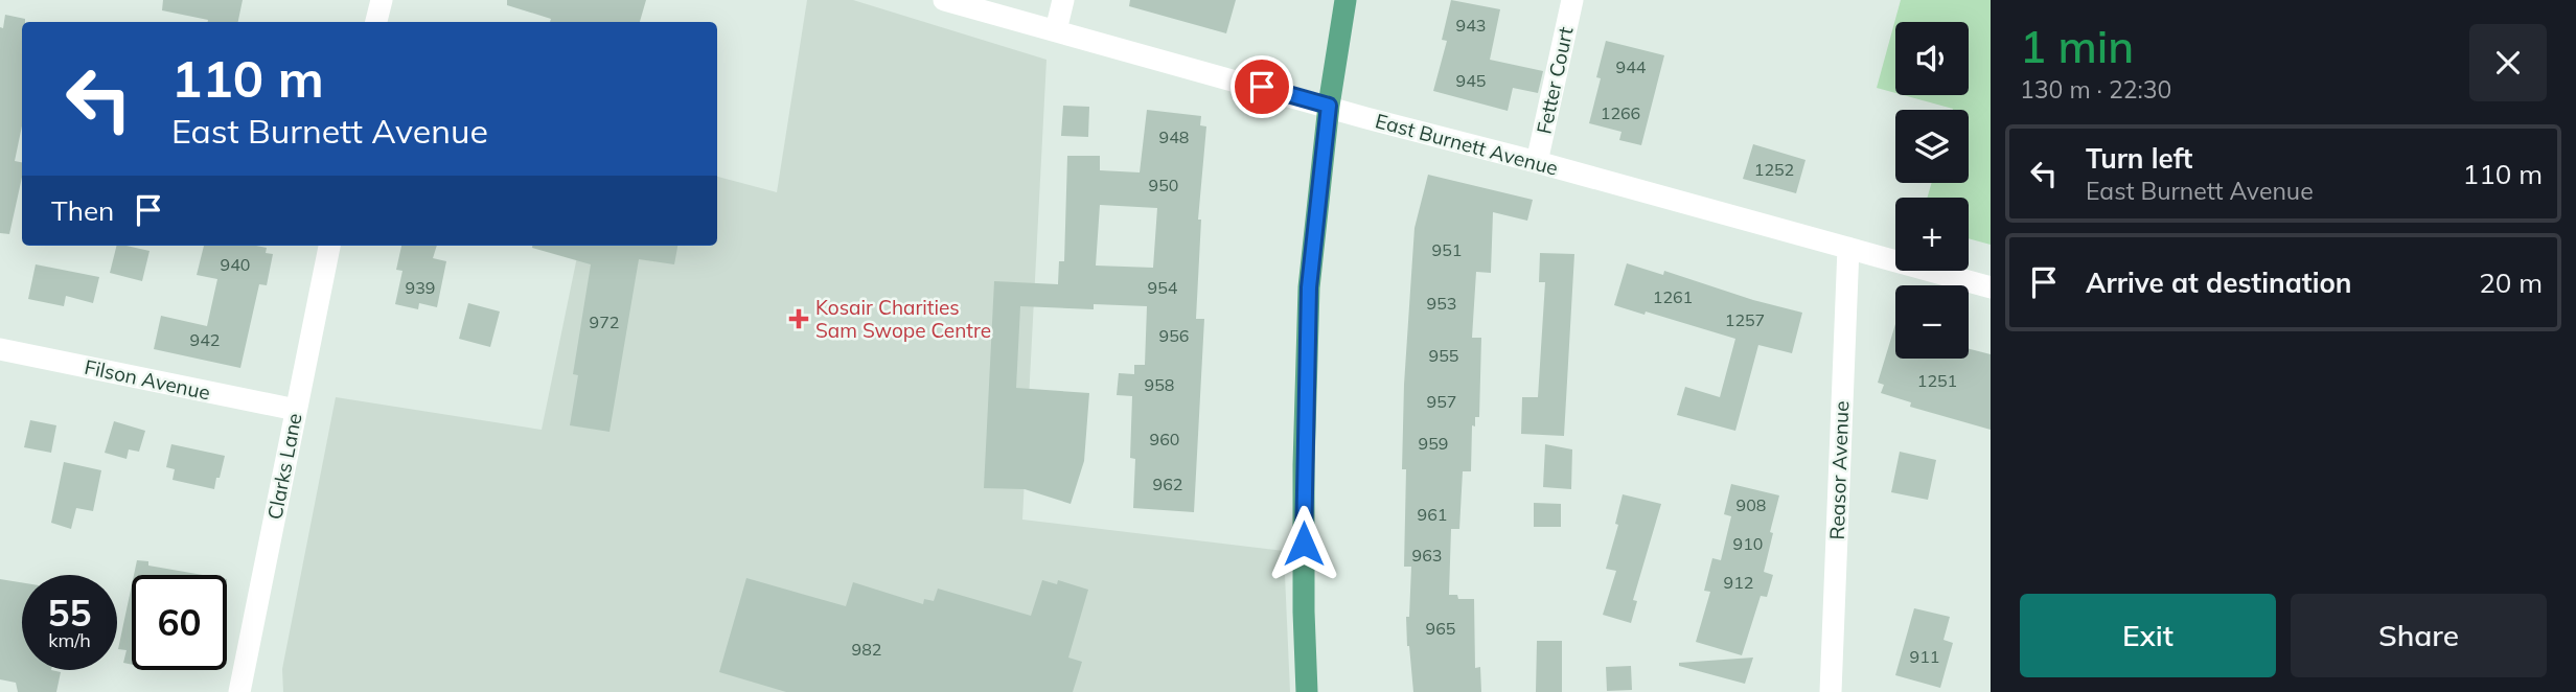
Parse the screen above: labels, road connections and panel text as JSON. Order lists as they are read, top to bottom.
{
  "streets": {
    "street": [
      "Fetter Court",
      "East Burnett Avenue",
      "Filson Avenue",
      "Clarks Lane",
      "Reasor Avenue"
    ]
  },
  "crossings": [
    ["Fetter Court", "East Burnett Avenue"],
    ["East Burnett Avenue", "Reasor Avenue"],
    ["Filson Avenue", "Clarks Lane"]
  ],
  "places": {
    "health": ["Kosair Charities Sam Swope Centre"]
  },
  "house_numbers": [
    "943",
    "944",
    "945",
    "1266",
    "948",
    "1252",
    "950",
    "951",
    "940",
    "939",
    "954",
    "1261",
    "953",
    "1257",
    "972",
    "956",
    "942",
    "955",
    "1251",
    "958",
    "957",
    "960",
    "959",
    "962",
    "908",
    "961",
    "910",
    "963",
    "912",
    "965",
    "982",
    "911"
  ],
  "page": {
    "heading": ["1 min", "130 m · 22:30"],
    "map_buttons": ["+", "−"],
    "turn": ["110 m", "East Burnett Avenue"],
    "list": [
      {
        "name": "Turn left",
        "note": "East Burnett Avenue",
        "value": "110 m"
      },
      {
        "name": "Arrive at destination",
        "value": "20 m"
      }
    ],
    "then": "Then",
    "speed": "55 km/h",
    "limit": "60",
    "buttons": ["Exit", "Share"]
  }
}
